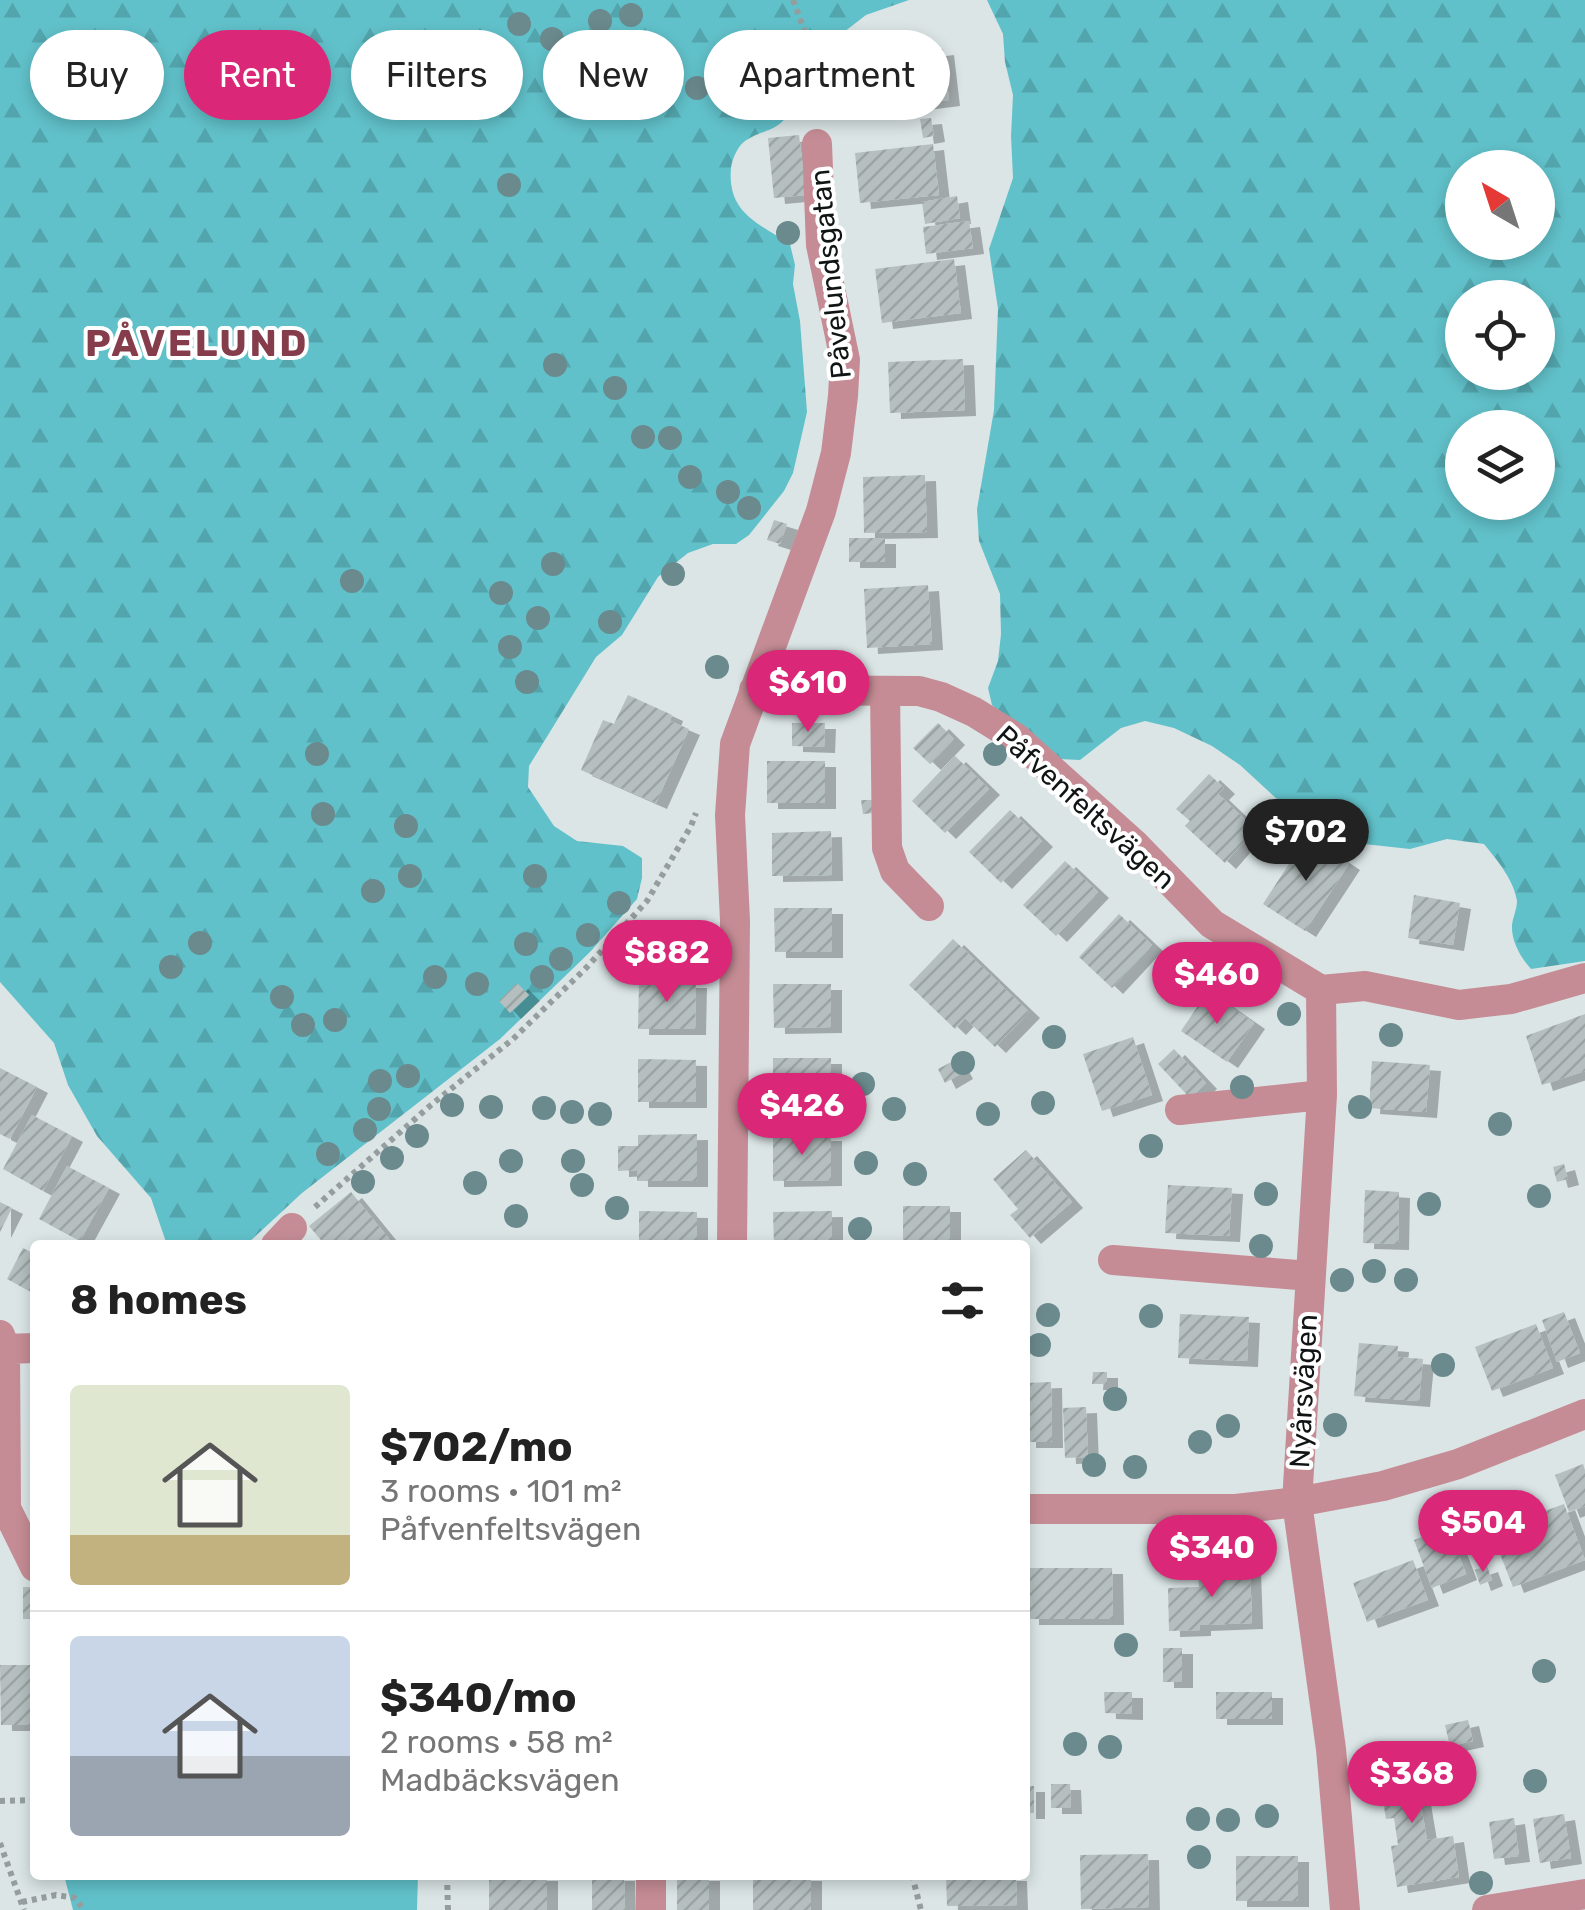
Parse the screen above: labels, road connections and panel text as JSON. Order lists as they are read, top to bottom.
{
  "streets": {
    "street": ["Påvelundsgatan", "Påfvenfeltsvägen", "Nyårsvägen"]
  },
  "crossings": [
    ["Påvelundsgatan", "Påfvenfeltsvägen"],
    ["Påfvenfeltsvägen", "Nyårsvägen"]
  ],
  "districts": ["PÅVELUND"],
  "north": "top left",
  "page": {
    "chip": [
      "Buy",
      "Rent",
      "Filters",
      "New",
      "Apartment"
    ],
    "price": [
      "$610",
      "$702",
      "$882",
      "$460",
      "$426",
      "$504",
      "$340",
      "$368"
    ],
    "heading": "8 homes",
    "list": [
      {
        "name": "$702/mo",
        "note": "3 rooms · 101 m² · Påfvenfeltsvägen"
      },
      {
        "name": "$340/mo",
        "note": "2 rooms · 58 m² · Madbäcksvägen"
      }
    ]
  }
}
